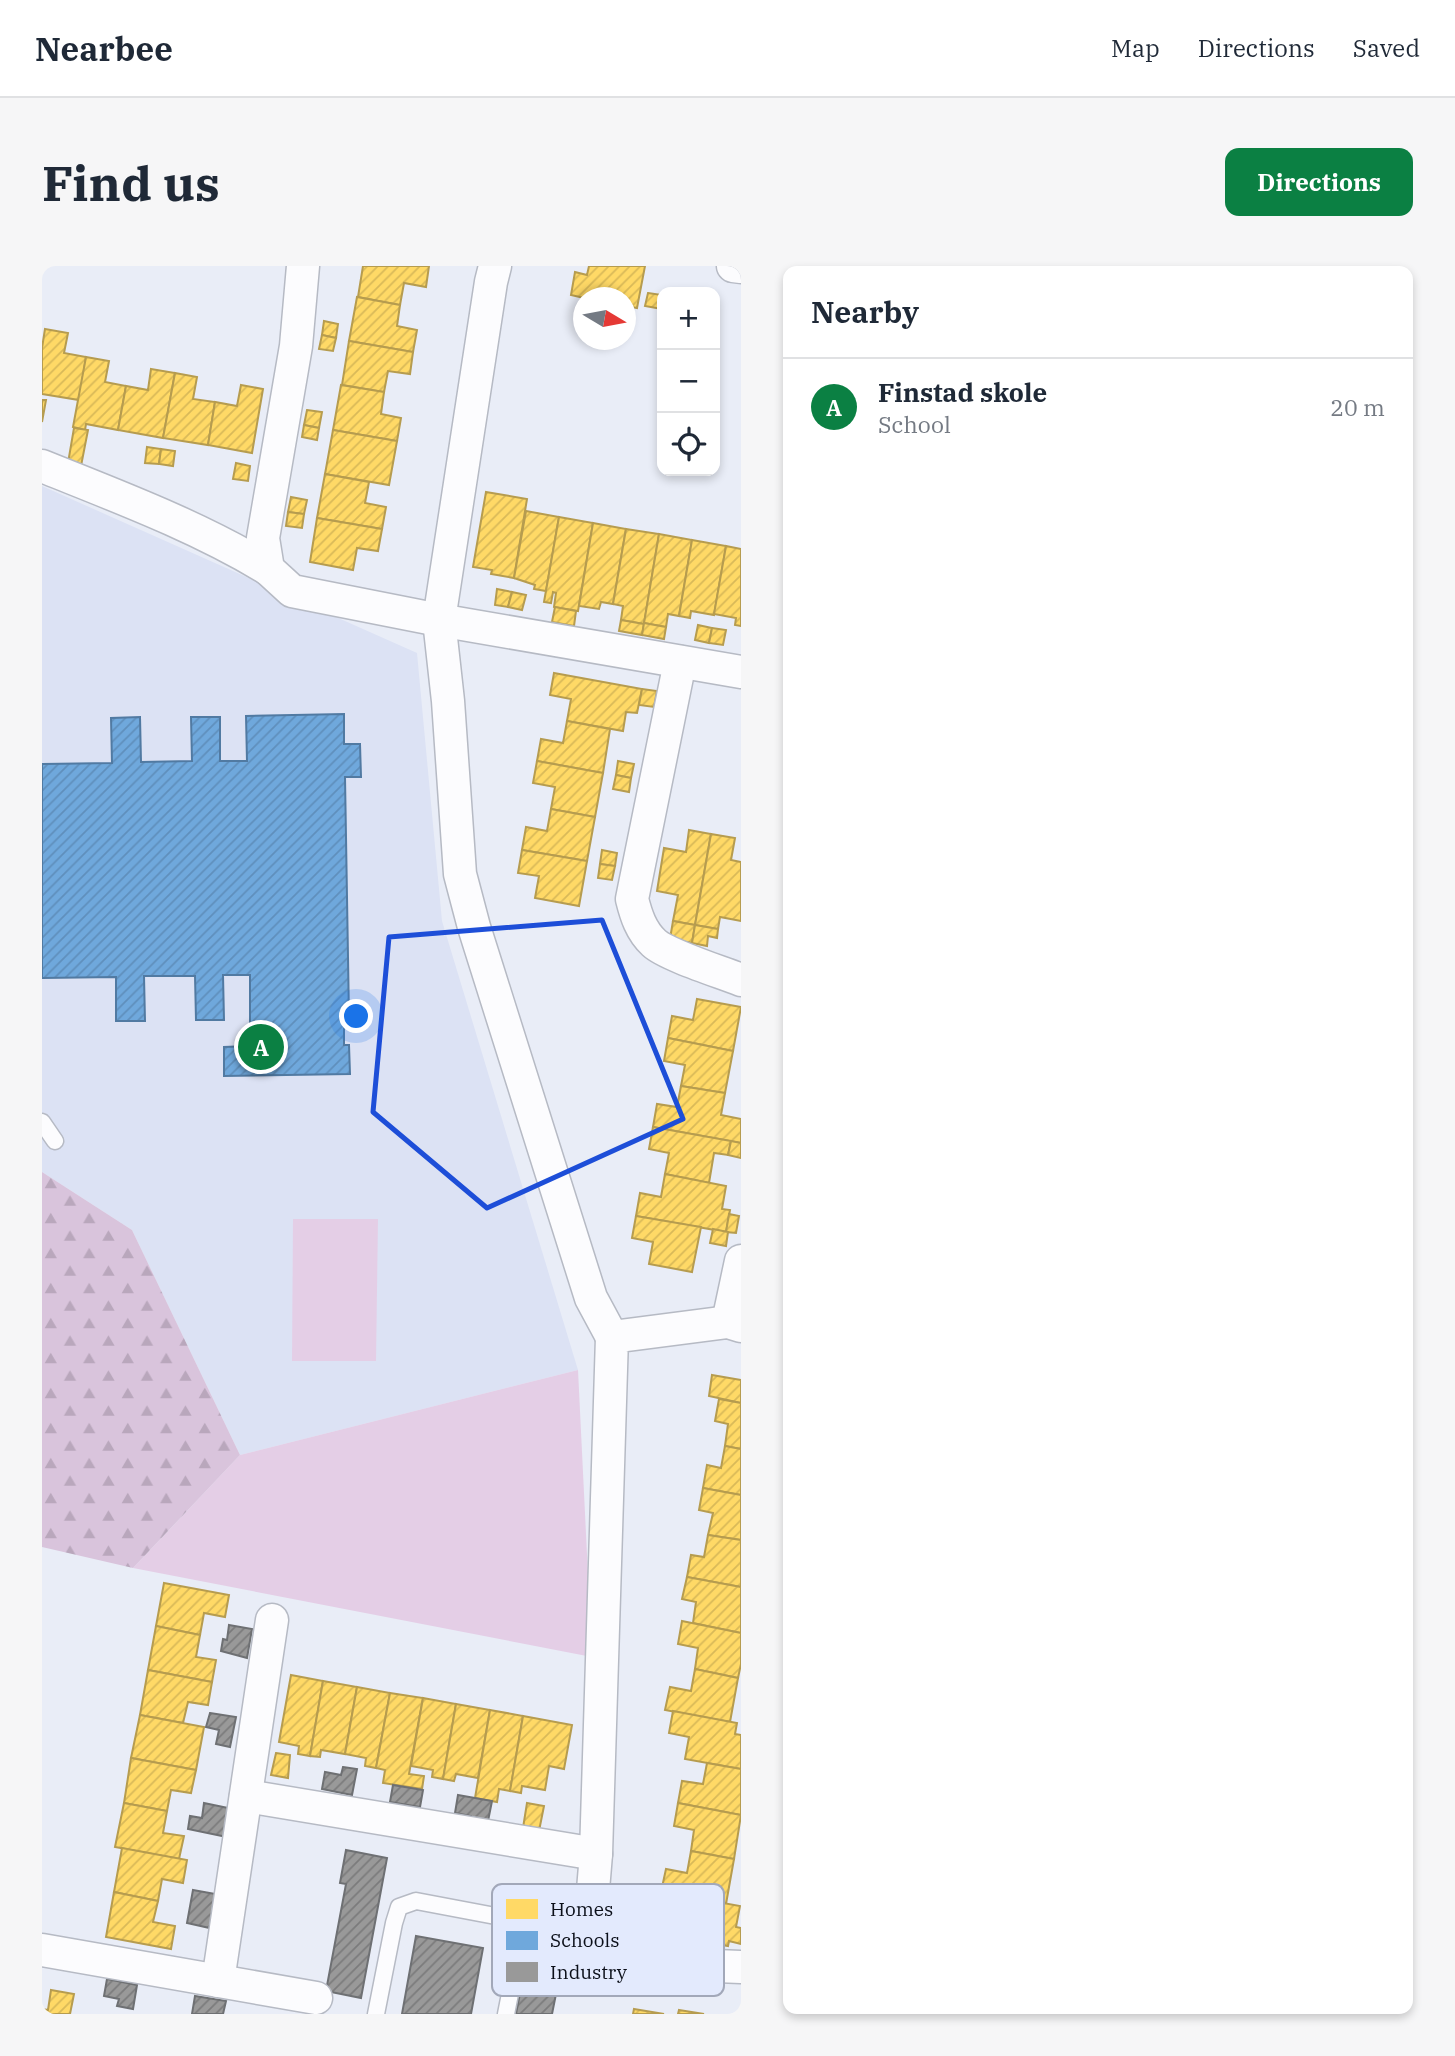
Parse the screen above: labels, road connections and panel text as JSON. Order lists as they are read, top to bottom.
{
  "legend": ["Homes", "Schools", "Industry"],
  "north": "right",
  "page": {
    "header": "Nearbee",
    "nav": ["Map", "Directions", "Saved"],
    "buttons": "Directions",
    "title": "Find us",
    "heading": "Nearby",
    "map_buttons": ["+", "−"],
    "list": [
      {
        "mark": "A",
        "name": "Finstad skole",
        "note": "School",
        "value": "20 m"
      }
    ],
    "pins": "A"
  }
}
